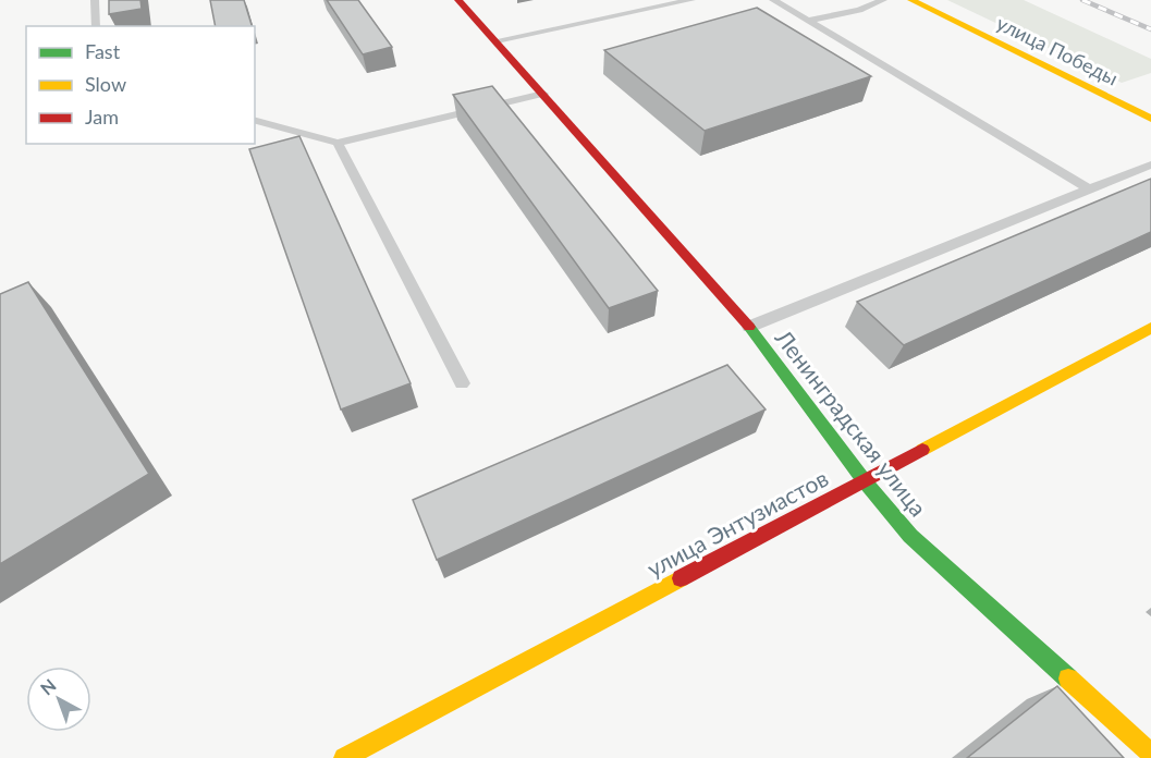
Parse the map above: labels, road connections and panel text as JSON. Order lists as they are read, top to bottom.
{
  "streets": {
    "street": ["улица Победы", "Ленинградская улица", "улица Энтузиастов"]
  },
  "crossings": [
    ["Ленинградская улица", "улица Энтузиастов"]
  ],
  "legend": ["Fast", "Slow", "Jam"],
  "north": "top left"
}
